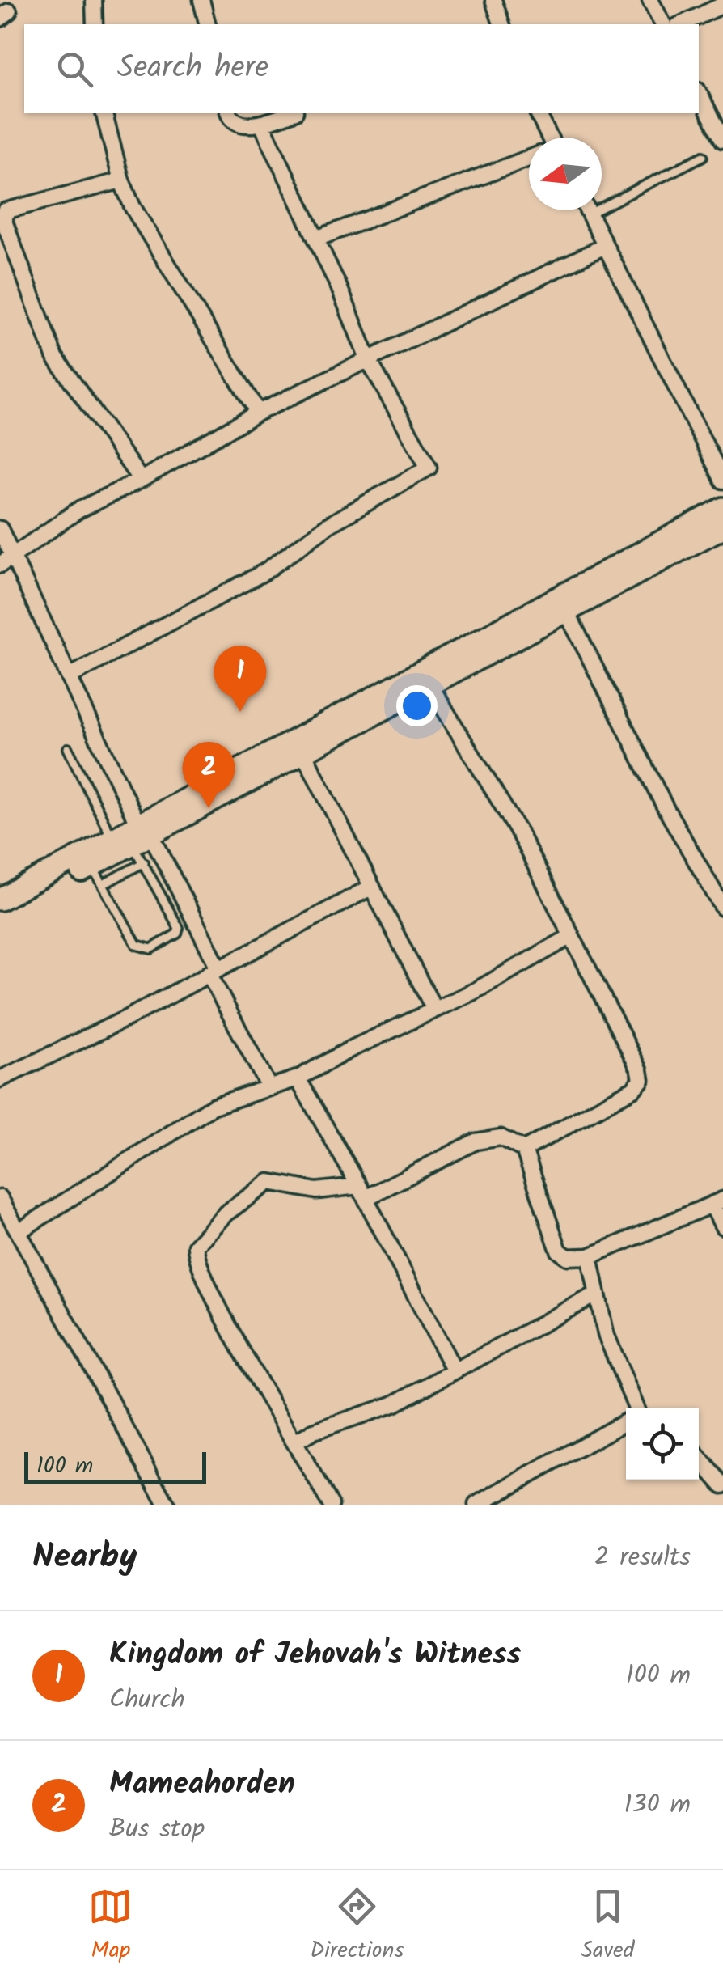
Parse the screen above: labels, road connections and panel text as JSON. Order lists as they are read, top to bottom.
{
  "scale_bar": "100 m",
  "north": "left",
  "page": {
    "search": "Search here",
    "pins": ["1", "2"],
    "scale": "100 m",
    "heading": ["Nearby", "2 results"],
    "list": [
      {
        "mark": "1",
        "name": "Kingdom of Jehovah's Witness",
        "note": "Church",
        "value": "100 m"
      },
      {
        "mark": "2",
        "name": "Mameahorden",
        "note": "Bus stop",
        "value": "130 m"
      }
    ],
    "nav": ["Map", "Directions", "Saved"]
  }
}
